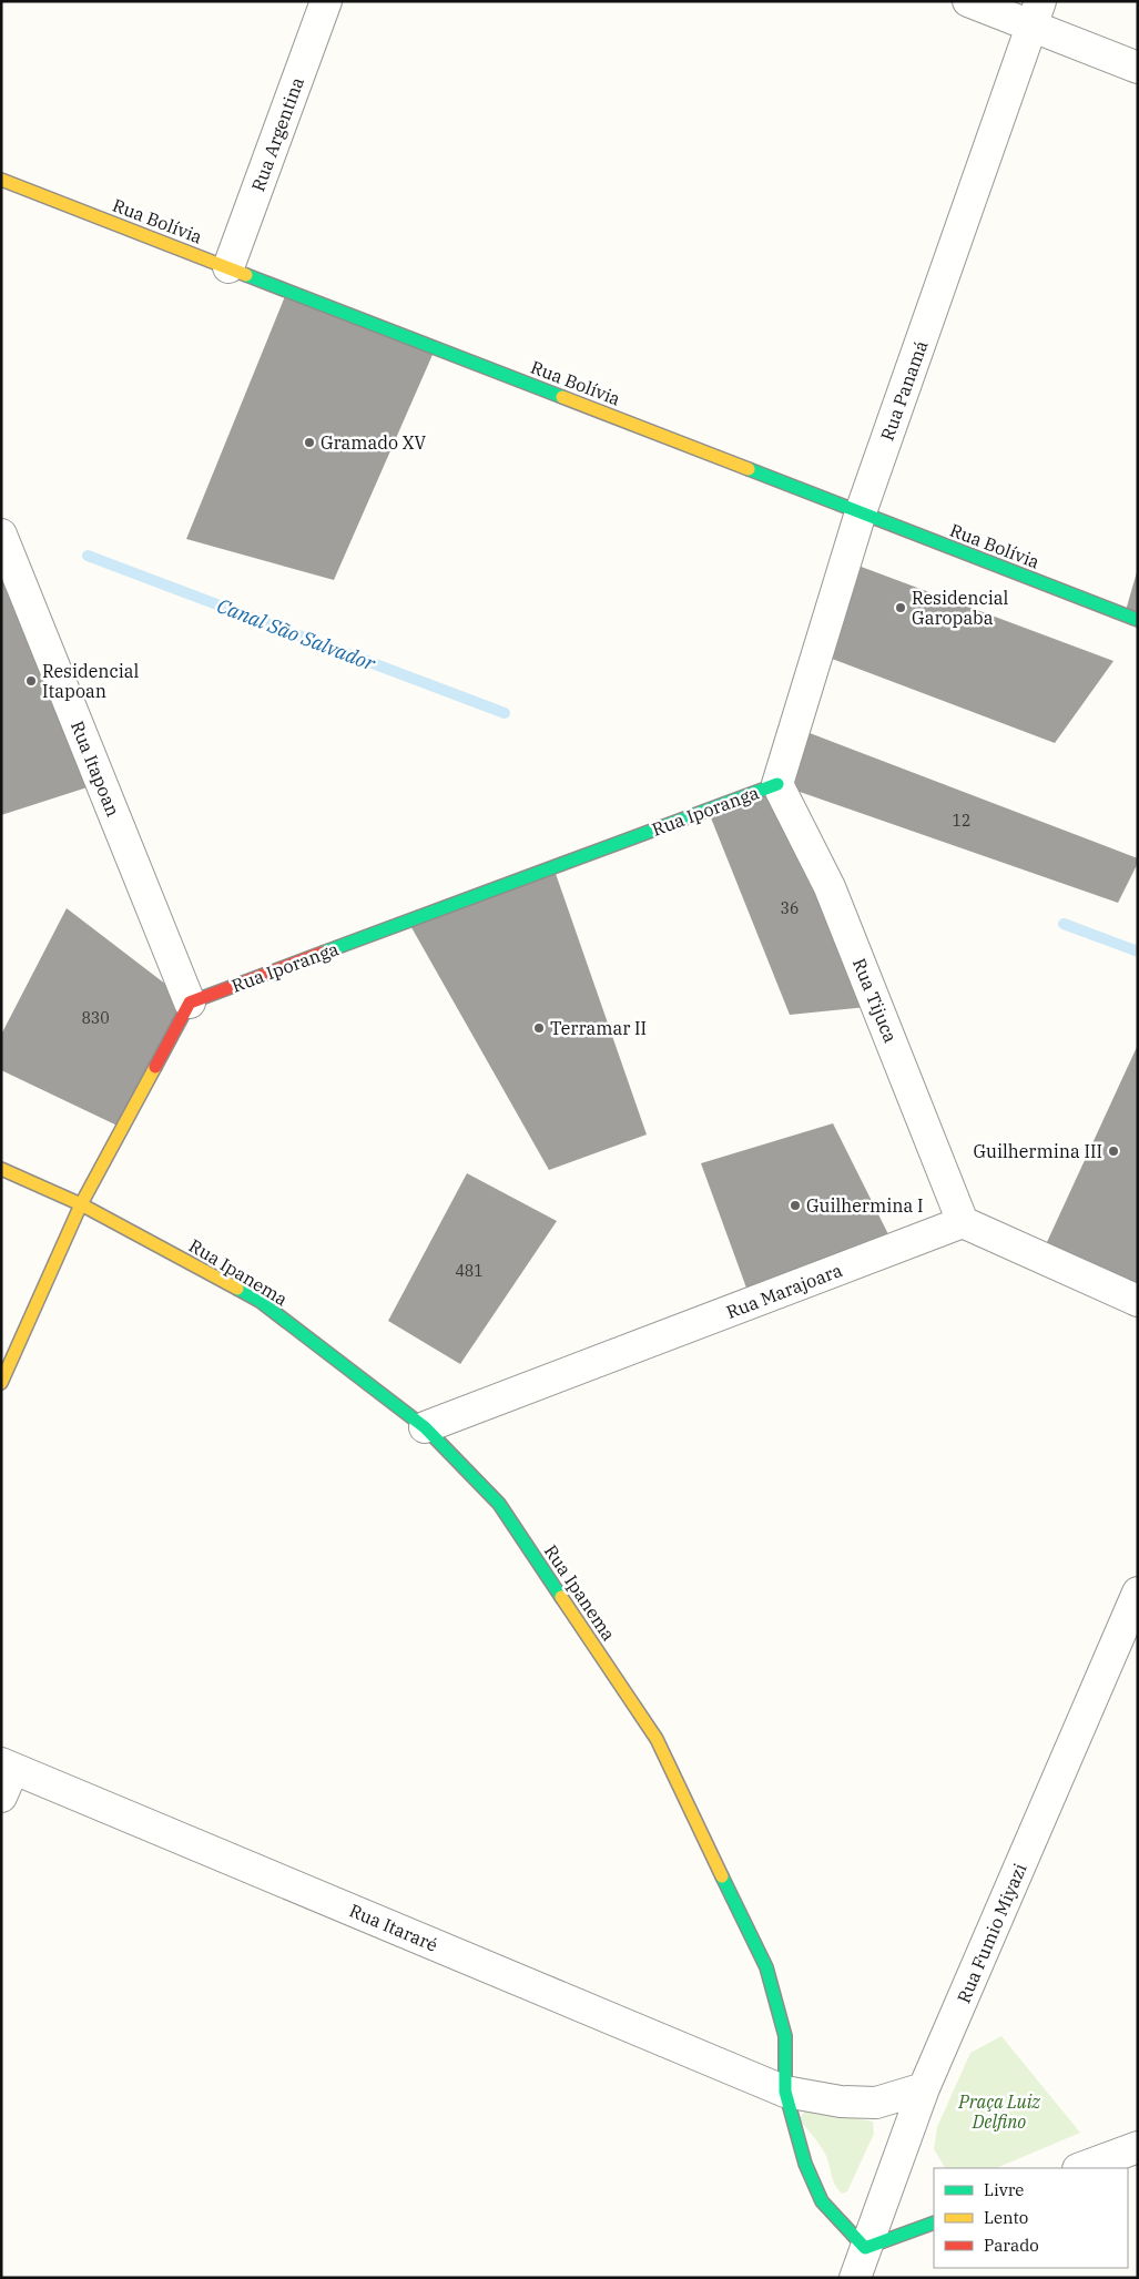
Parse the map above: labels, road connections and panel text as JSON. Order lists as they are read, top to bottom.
{
  "streets": {
    "street": [
      "Rua Argentina",
      "Rua Bolívia",
      "Rua Panamá",
      "Rua Itapoan",
      "Rua Iporanga",
      "Rua Tijuca",
      "Rua Ipanema",
      "Rua Marajoara",
      "Rua Itararé",
      "Rua Fumio Miyazi"
    ]
  },
  "crossings": [
    ["Rua Argentina", "Rua Bolívia"],
    ["Rua Bolívia", "Rua Panamá"],
    ["Rua Panamá", "Rua Iporanga"],
    ["Rua Panamá", "Rua Tijuca"],
    ["Rua Itapoan", "Rua Iporanga"],
    ["Rua Iporanga", "Rua Tijuca"],
    ["Rua Tijuca", "Rua Marajoara"],
    ["Rua Ipanema", "Rua Marajoara"],
    ["Rua Ipanema", "Rua Itararé"],
    ["Rua Ipanema", "Rua Fumio Miyazi"],
    ["Rua Itararé", "Rua Fumio Miyazi"]
  ],
  "water": ["Canal São Salvador"],
  "parks": ["Praça Luiz Delfino"],
  "places": [
    "Gramado XV",
    "Residencial Garopaba",
    "Residencial Itapoan",
    "Terramar II",
    "Guilhermina III",
    "Guilhermina I"
  ],
  "house_numbers": [
    "12",
    "36",
    "830",
    "481"
  ],
  "legend": ["Livre", "Lento", "Parado"]
}
